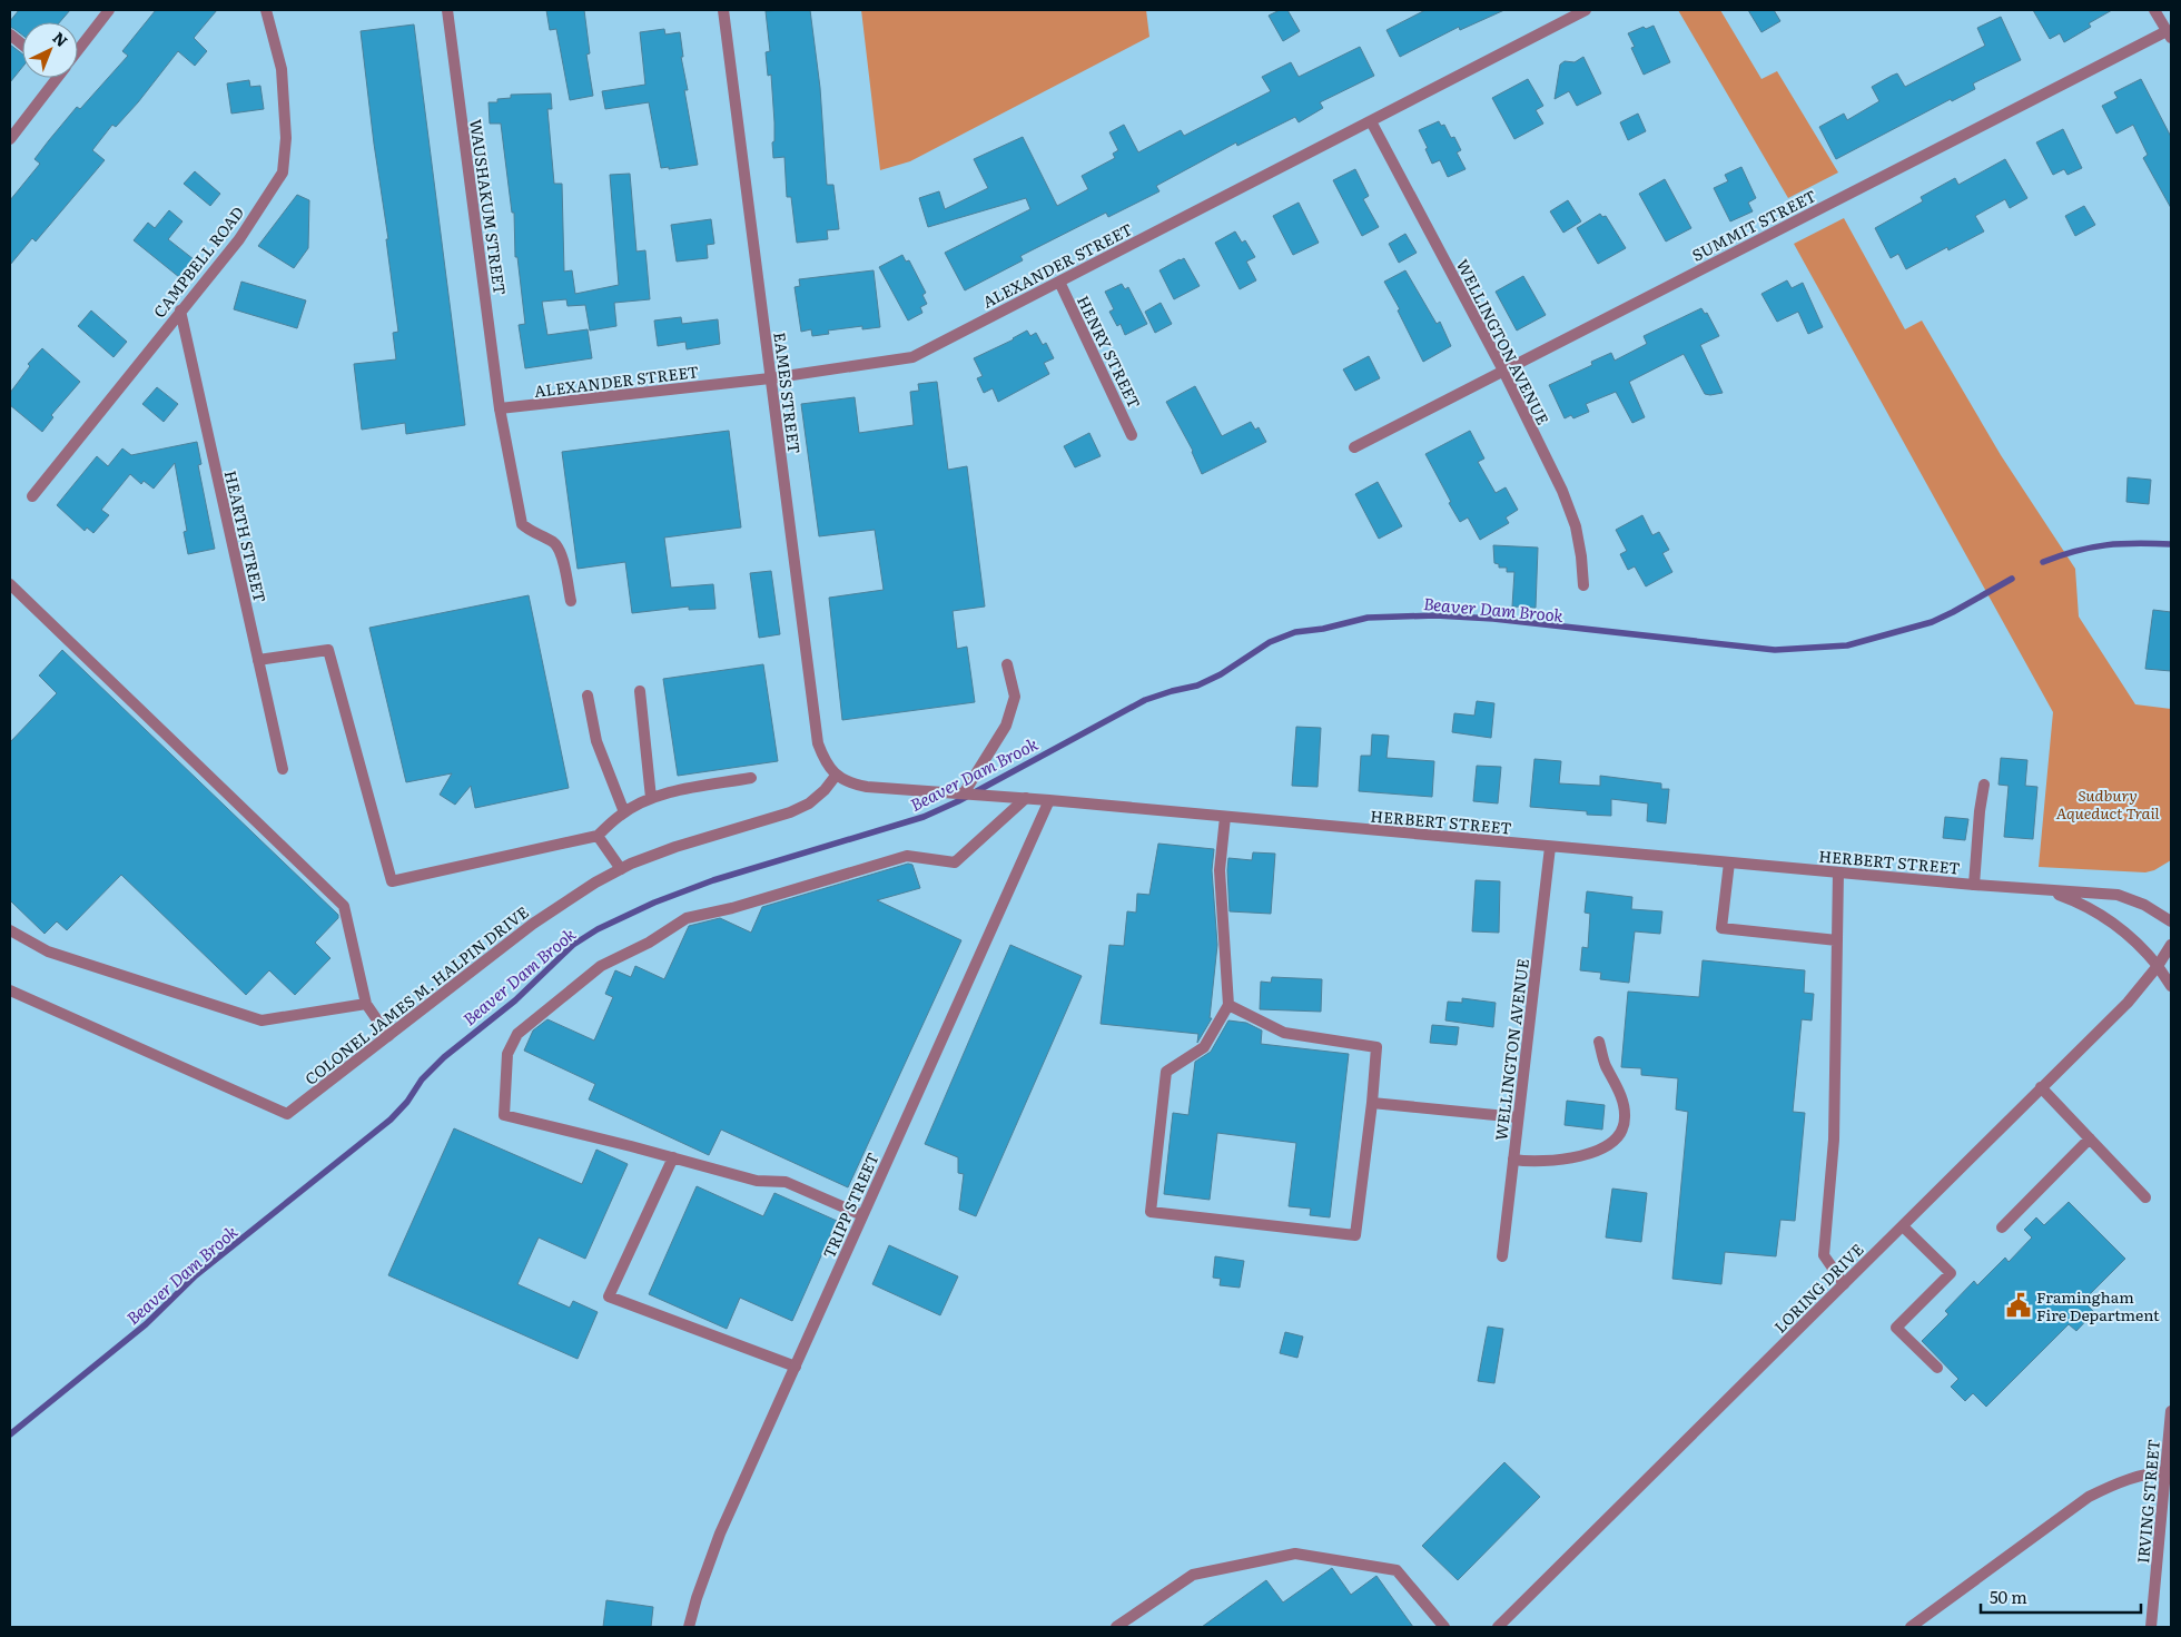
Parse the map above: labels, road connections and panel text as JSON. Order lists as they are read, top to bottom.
{
  "streets": {
    "street": [
      "WAUSHAKUM STREET",
      "SUMMIT STREET",
      "CAMPBELL ROAD",
      "ALEXANDER STREET",
      "WELLINGTON AVENUE",
      "HENRY STREET",
      "EAMES STREET",
      "HEARTH STREET",
      "HERBERT STREET",
      "COLONEL JAMES M. HALPIN DRIVE",
      "TRIPP STREET",
      "LORING DRIVE",
      "IRVING STREET"
    ]
  },
  "crossings": [
    ["WAUSHAKUM STREET", "ALEXANDER STREET"],
    ["SUMMIT STREET", "WELLINGTON AVENUE"],
    ["CAMPBELL ROAD", "HEARTH STREET"],
    ["ALEXANDER STREET", "WELLINGTON AVENUE"],
    ["ALEXANDER STREET", "HENRY STREET"],
    ["ALEXANDER STREET", "EAMES STREET"],
    ["WELLINGTON AVENUE", "HERBERT STREET"],
    ["EAMES STREET", "HERBERT STREET"],
    ["EAMES STREET", "COLONEL JAMES M. HALPIN DRIVE"],
    ["HERBERT STREET", "COLONEL JAMES M. HALPIN DRIVE"],
    ["HERBERT STREET", "TRIPP STREET"],
    ["HERBERT STREET", "LORING DRIVE"]
  ],
  "water": ["Beaver Dam Brook"],
  "parks": ["Sudbury Aqueduct Trail"],
  "places": {
    "public building": ["Framingham Fire Department"]
  },
  "scale_bar": "50 m",
  "north": "top right"
}
